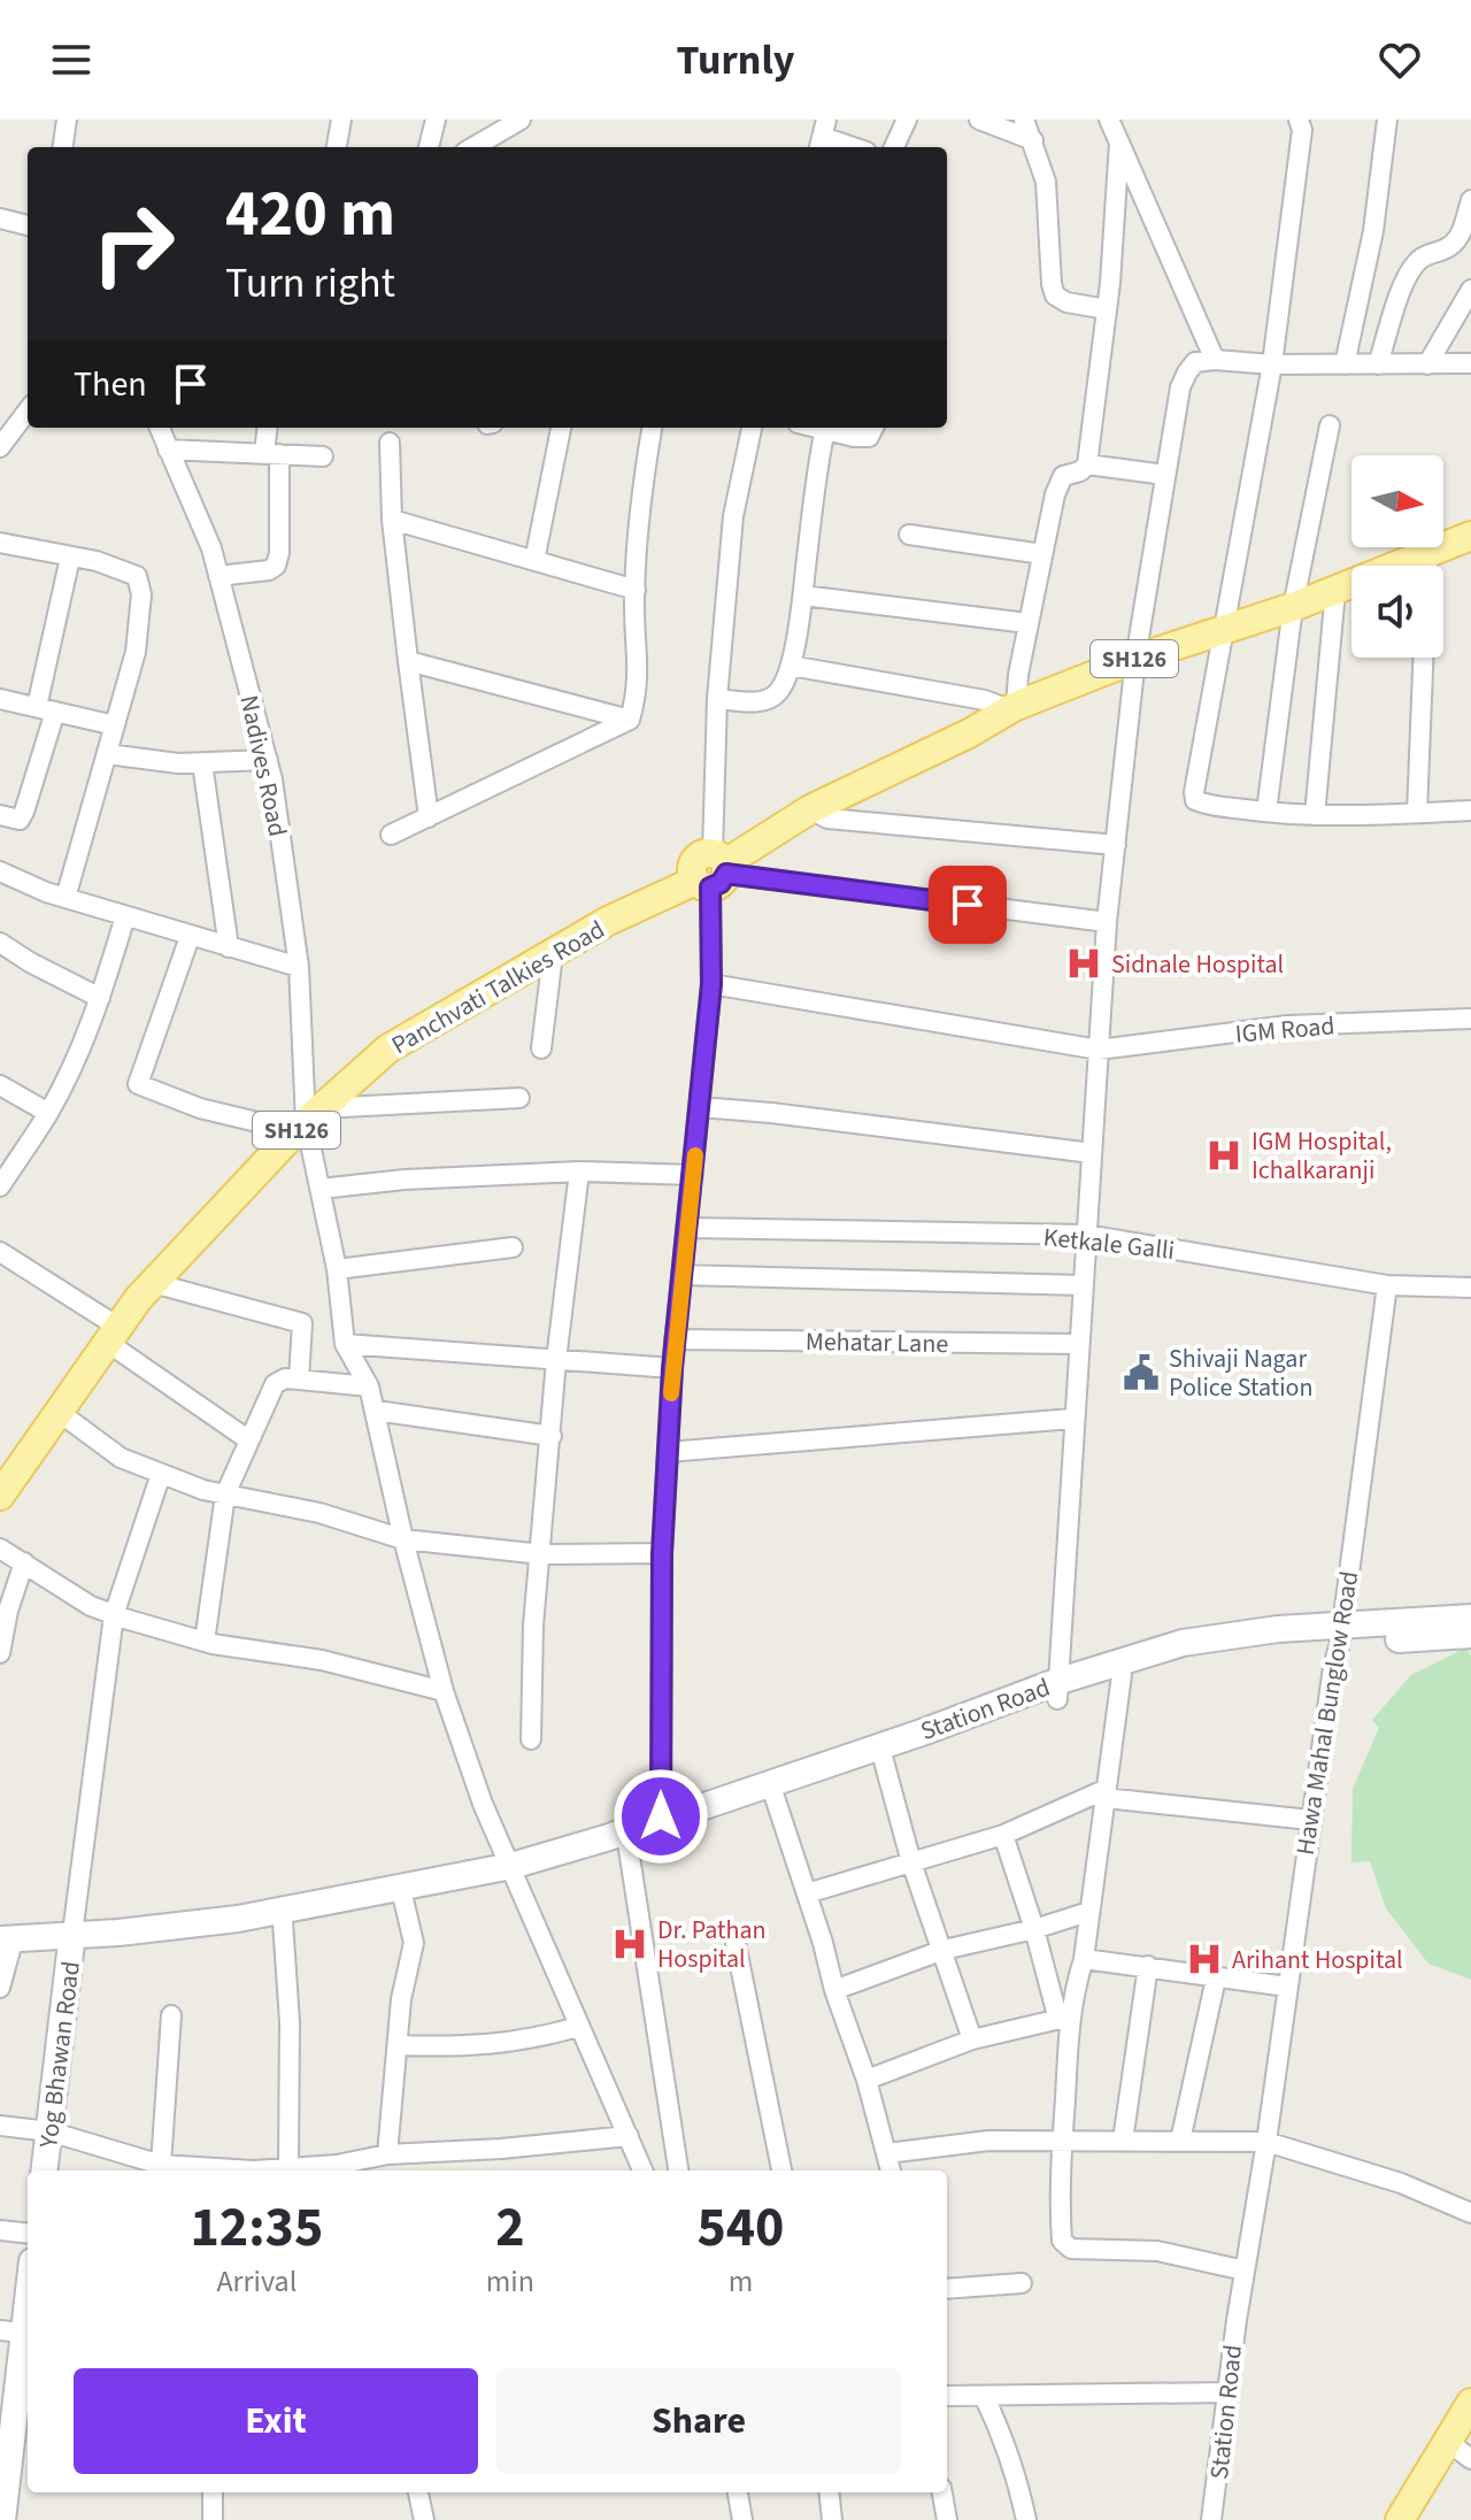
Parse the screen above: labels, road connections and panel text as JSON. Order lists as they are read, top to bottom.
{
  "streets": {
    "main road": [
      "SH126",
      "Panchvati Talkies Road",
      "Station Road",
      "Yog Bhawan Road"
    ],
    "street": [
      "Nadives Road",
      "IGM Road",
      "Ketkale Galli",
      "Mehatar Lane",
      "Hawa Mahal Bunglow Road"
    ]
  },
  "crossings": [
    ["SH126", "Panchvati Talkies Road"],
    ["Nadives Road", "Panchvati Talkies Road"],
    ["Ketkale Galli", "Hawa Mahal Bunglow Road"],
    ["Station Road", "Hawa Mahal Bunglow Road"]
  ],
  "places": {
    "hospital": [
      "Sidnale Hospital",
      "IGM Hospital, Ichalkaranji",
      "Dr. Pathan Hospital",
      "Arihant Hospital"
    ],
    "public building": ["Shivaji Nagar Police Station"]
  },
  "north": "right",
  "page": {
    "header": "Turnly",
    "turn": ["420 m", "Turn right"],
    "then": "Then",
    "eta": [
      "12:35",
      "Arrival",
      "2",
      "min",
      "540",
      "m"
    ],
    "buttons": ["Exit", "Share"]
  }
}
